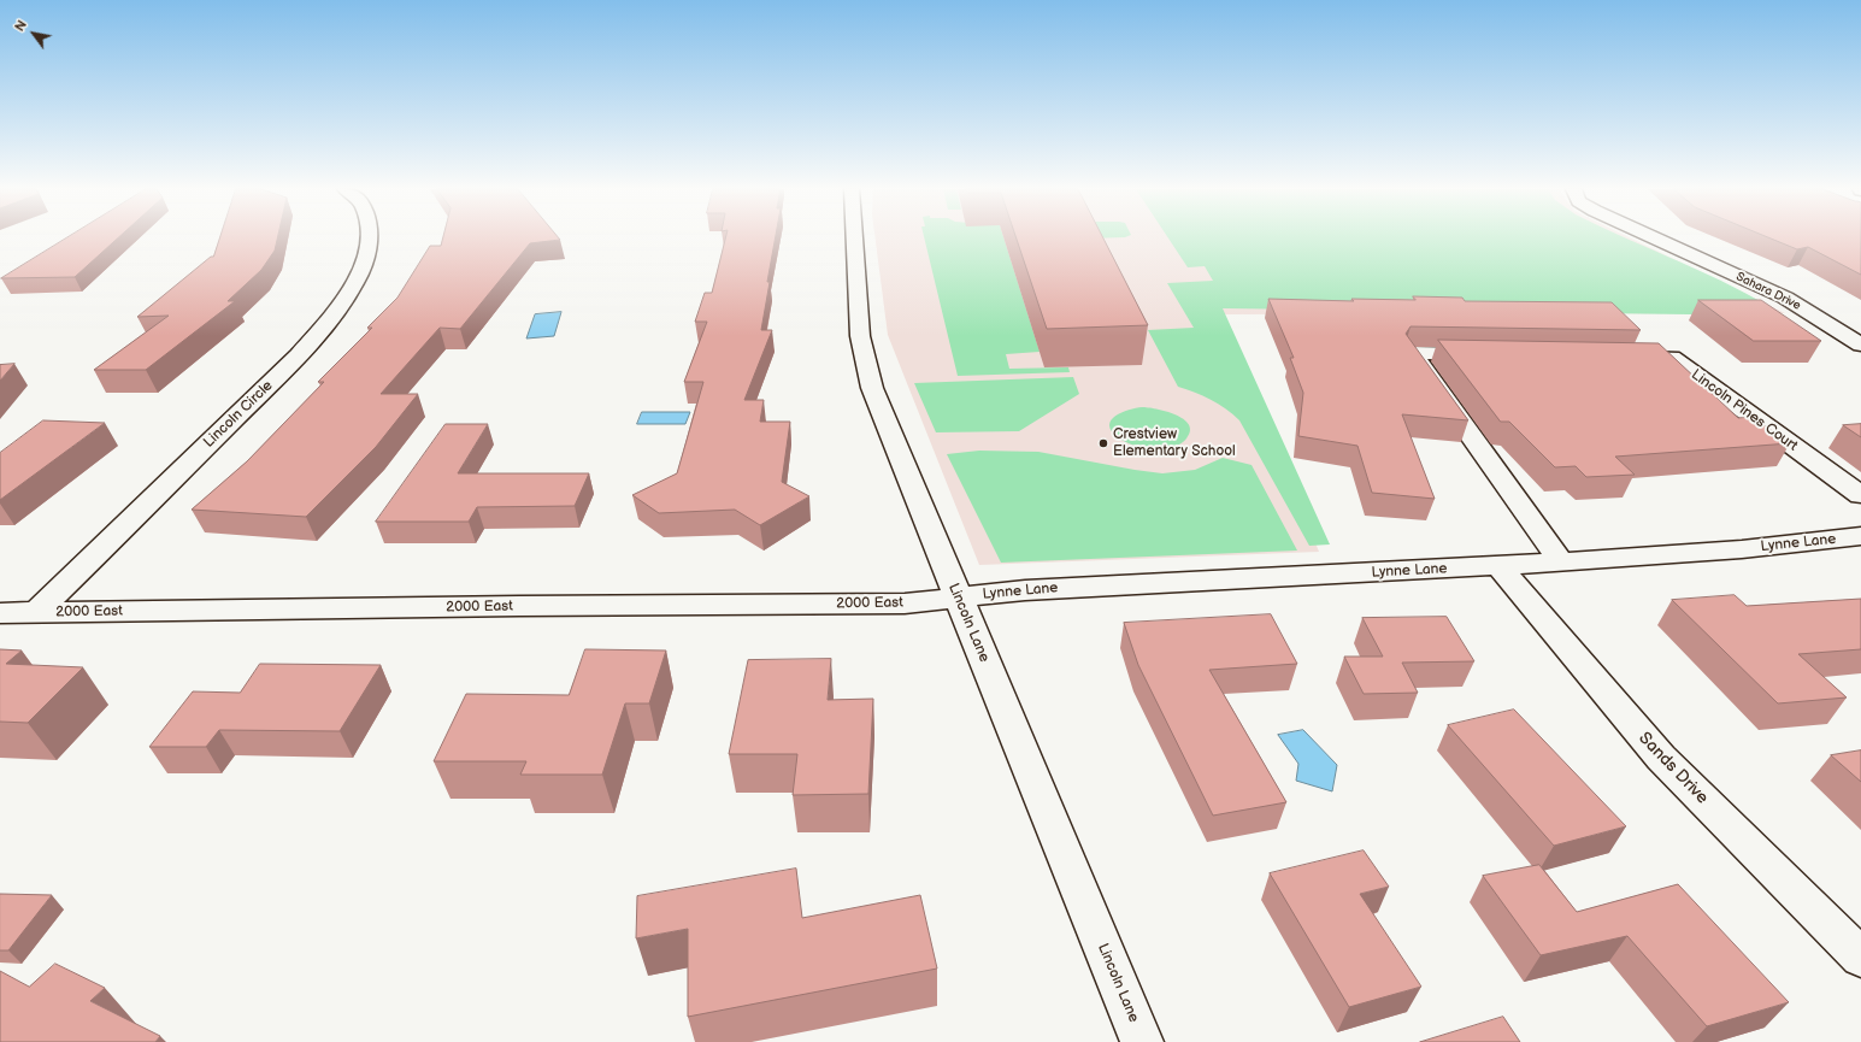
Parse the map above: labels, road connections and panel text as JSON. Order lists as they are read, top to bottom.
{
  "streets": {
    "street": [
      "Sahara Drive",
      "Lincoln Pines Court",
      "Lincoln Circle",
      "Lynne Lane",
      "2000 East",
      "Lincoln Lane",
      "Sands Drive"
    ]
  },
  "crossings": [
    ["Lincoln Circle", "2000 East"],
    ["Lynne Lane", "2000 East"],
    ["Lynne Lane", "Lincoln Lane"],
    ["Lynne Lane", "Sands Drive"],
    ["2000 East", "Lincoln Lane"]
  ],
  "places": ["Crestview Elementary School"],
  "north": "top left"
}
